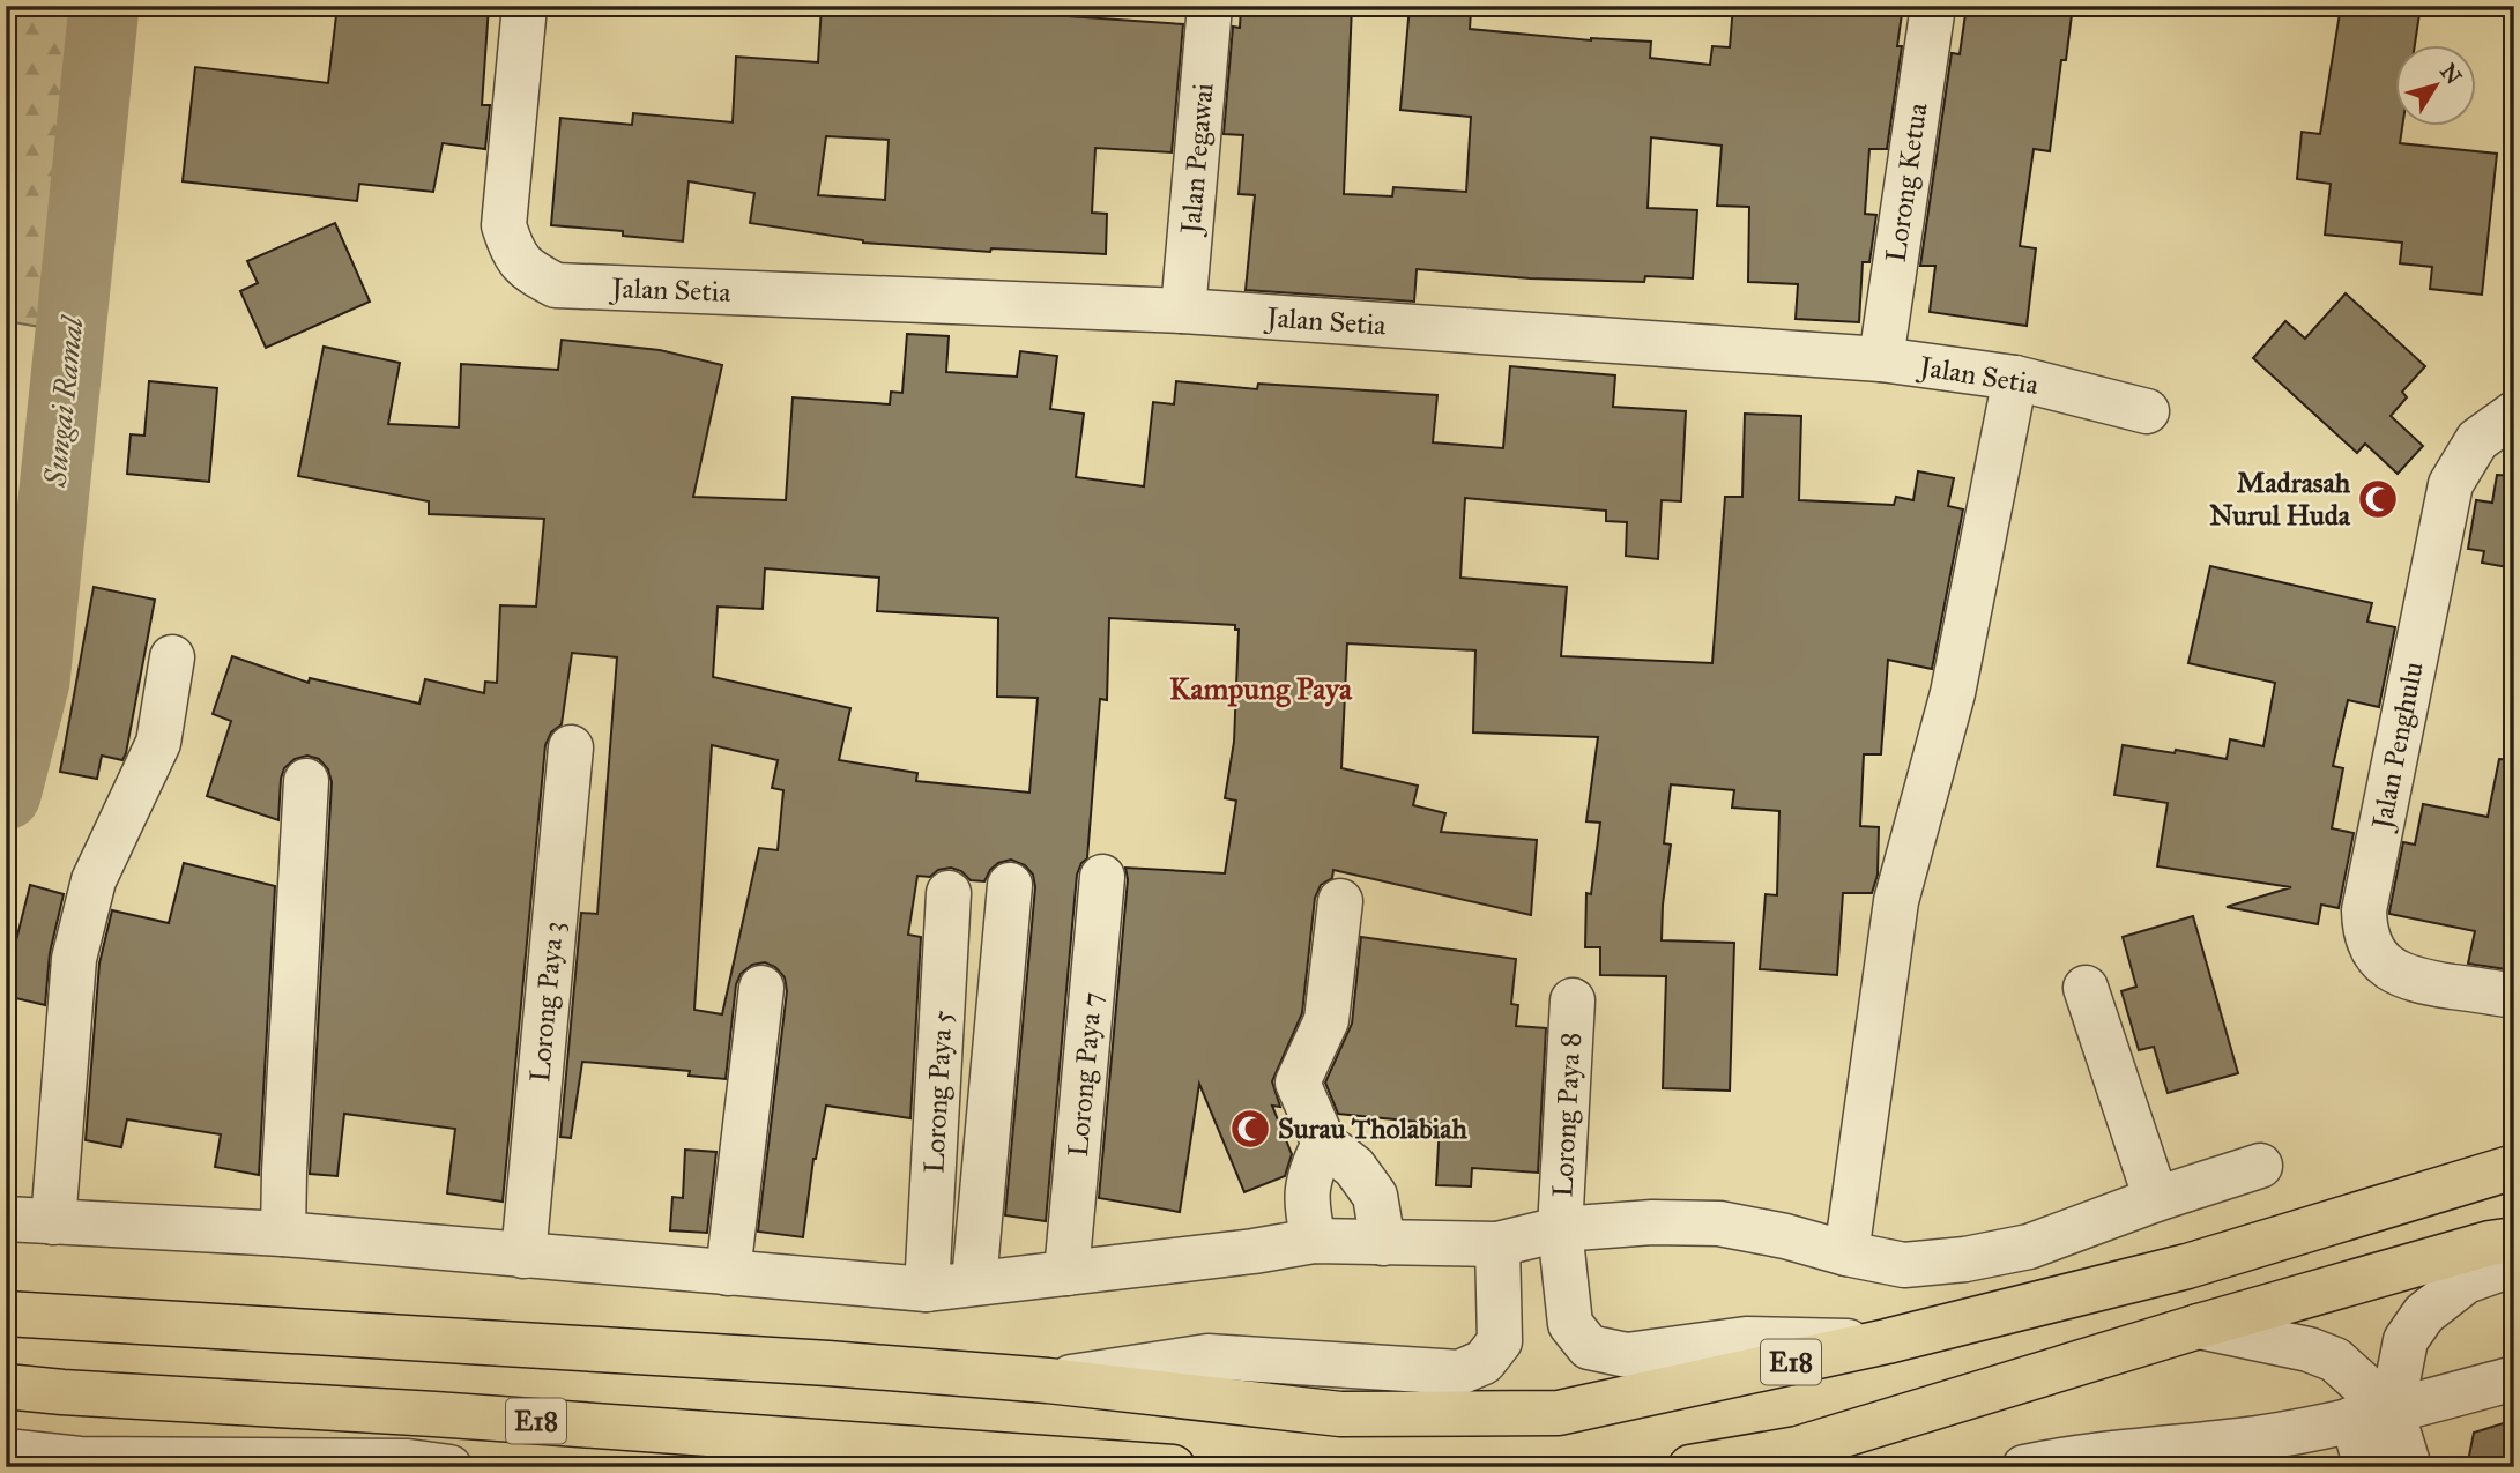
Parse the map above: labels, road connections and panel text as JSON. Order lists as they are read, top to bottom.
{
  "streets": {
    "highway": ["E18"],
    "street": [
      "Jalan Pegawai",
      "Lorong Ketua",
      "Jalan Setia",
      "Jalan Penghulu",
      "Lorong Paya 3",
      "Lorong Paya 7",
      "Lorong Paya 5",
      "Lorong Paya 8"
    ]
  },
  "crossings": [
    ["Jalan Pegawai", "Jalan Setia"],
    ["Lorong Ketua", "Jalan Setia"],
    ["Lorong Paya 8", "E18"]
  ],
  "districts": ["Kampung Paya"],
  "water": ["Sungai Ramal"],
  "places": {
    "mosque": ["Madrasah Nurul Huda", "Surau Tholabiah"]
  },
  "north": "top right"
}
